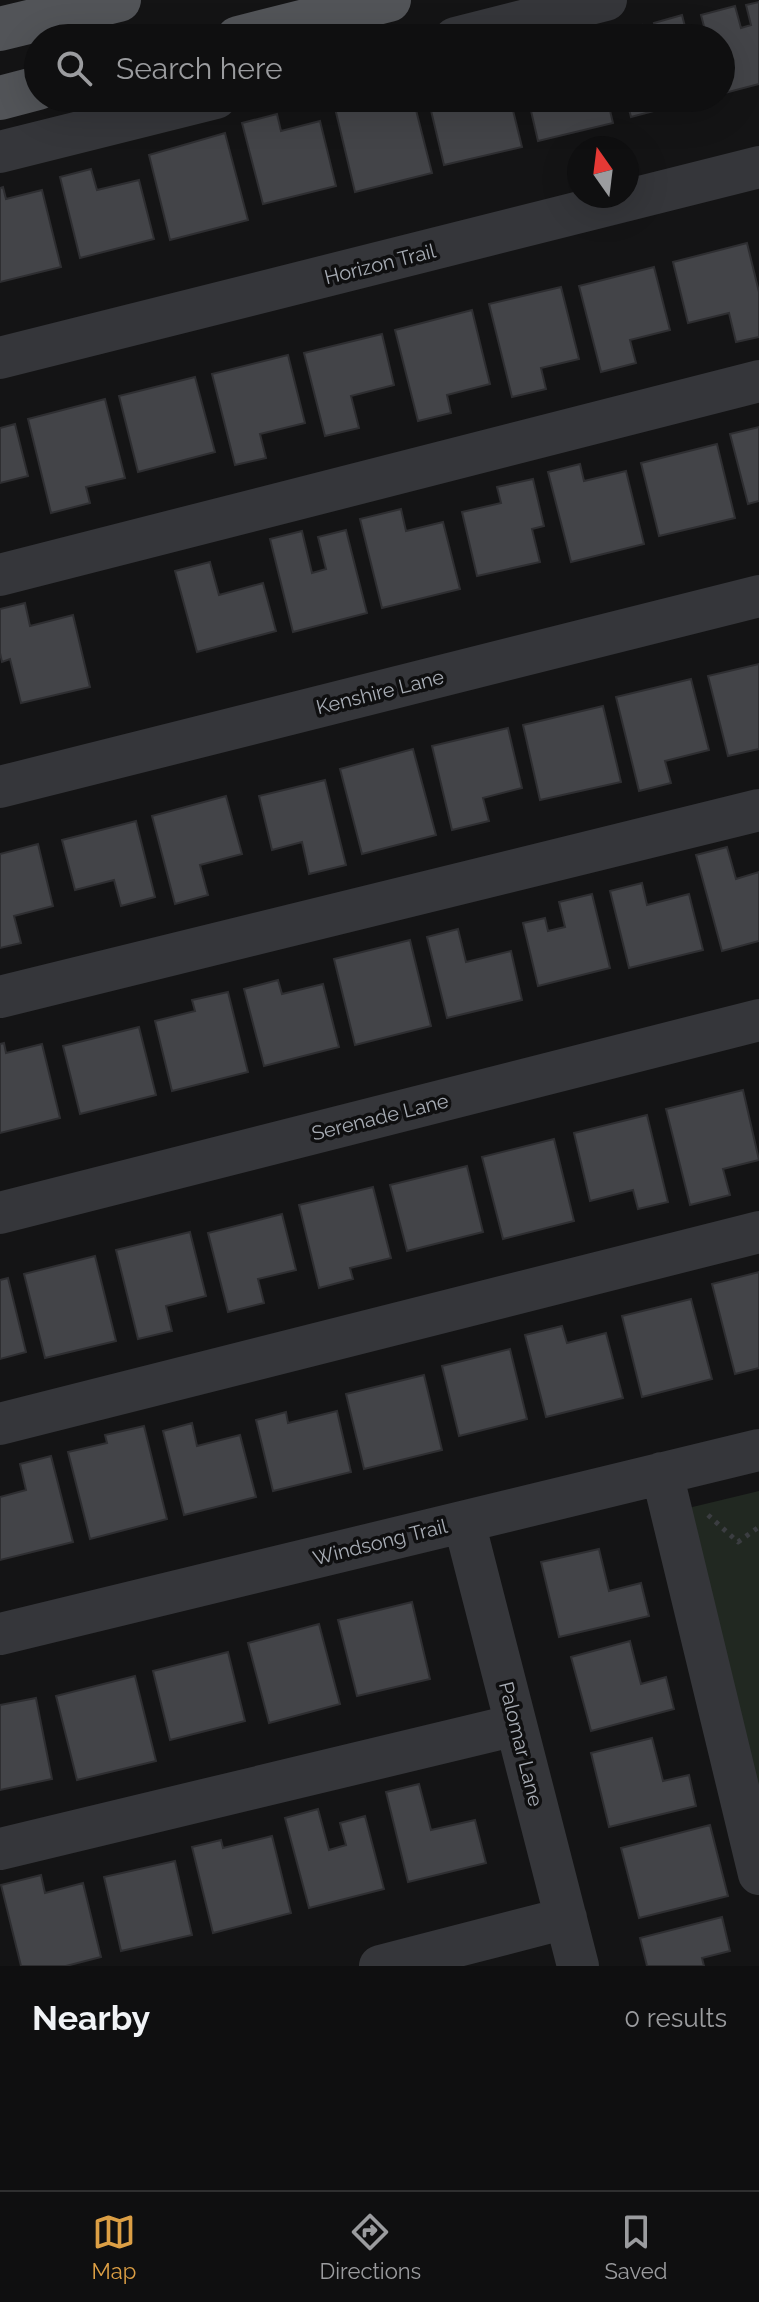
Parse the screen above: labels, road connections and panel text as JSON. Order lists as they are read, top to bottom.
{
  "streets": {
    "street": [
      "Horizon Trail",
      "Kenshire Lane",
      "Serenade Lane",
      "Windsong Trail",
      "Palomar Lane"
    ]
  },
  "crossings": [
    ["Windsong Trail", "Palomar Lane"]
  ],
  "north": "top",
  "page": {
    "search": "Search here",
    "heading": ["Nearby", "0 results"],
    "nav": ["Map", "Directions", "Saved"]
  }
}
